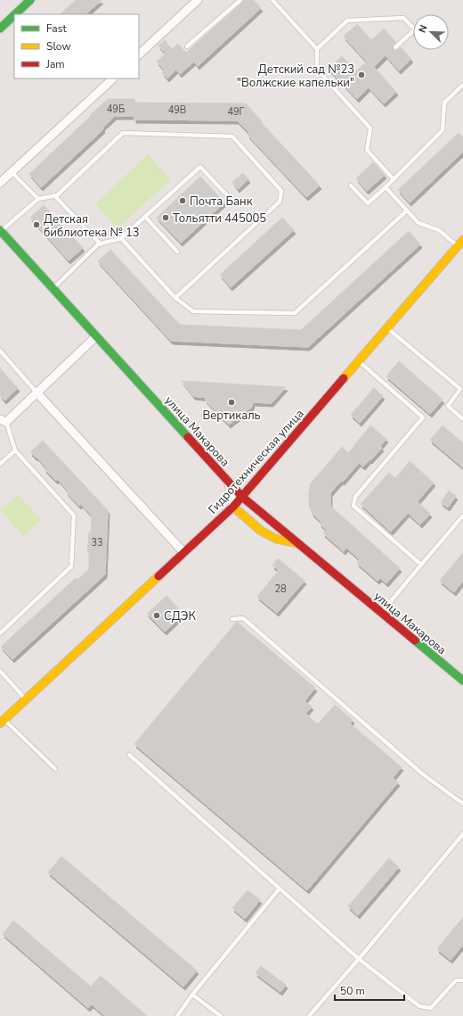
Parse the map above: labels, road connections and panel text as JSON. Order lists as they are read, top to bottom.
{
  "streets": {
    "street": ["улица Макарова", "Гидротехническая улица"]
  },
  "crossings": [
    ["улица Макарова", "Гидротехническая улица"]
  ],
  "places": [
    "Детский сад №23 \"Волжские капельки\"",
    "Почта Банк",
    "Тольятти 445005",
    "Детская библиотека № 13",
    "Вертикаль",
    "СДЭК"
  ],
  "house_numbers": [
    "49Б",
    "49В",
    "49Г",
    "33",
    "28"
  ],
  "legend": ["Fast", "Slow", "Jam"],
  "scale_bar": "50 m",
  "north": "top left"
}
